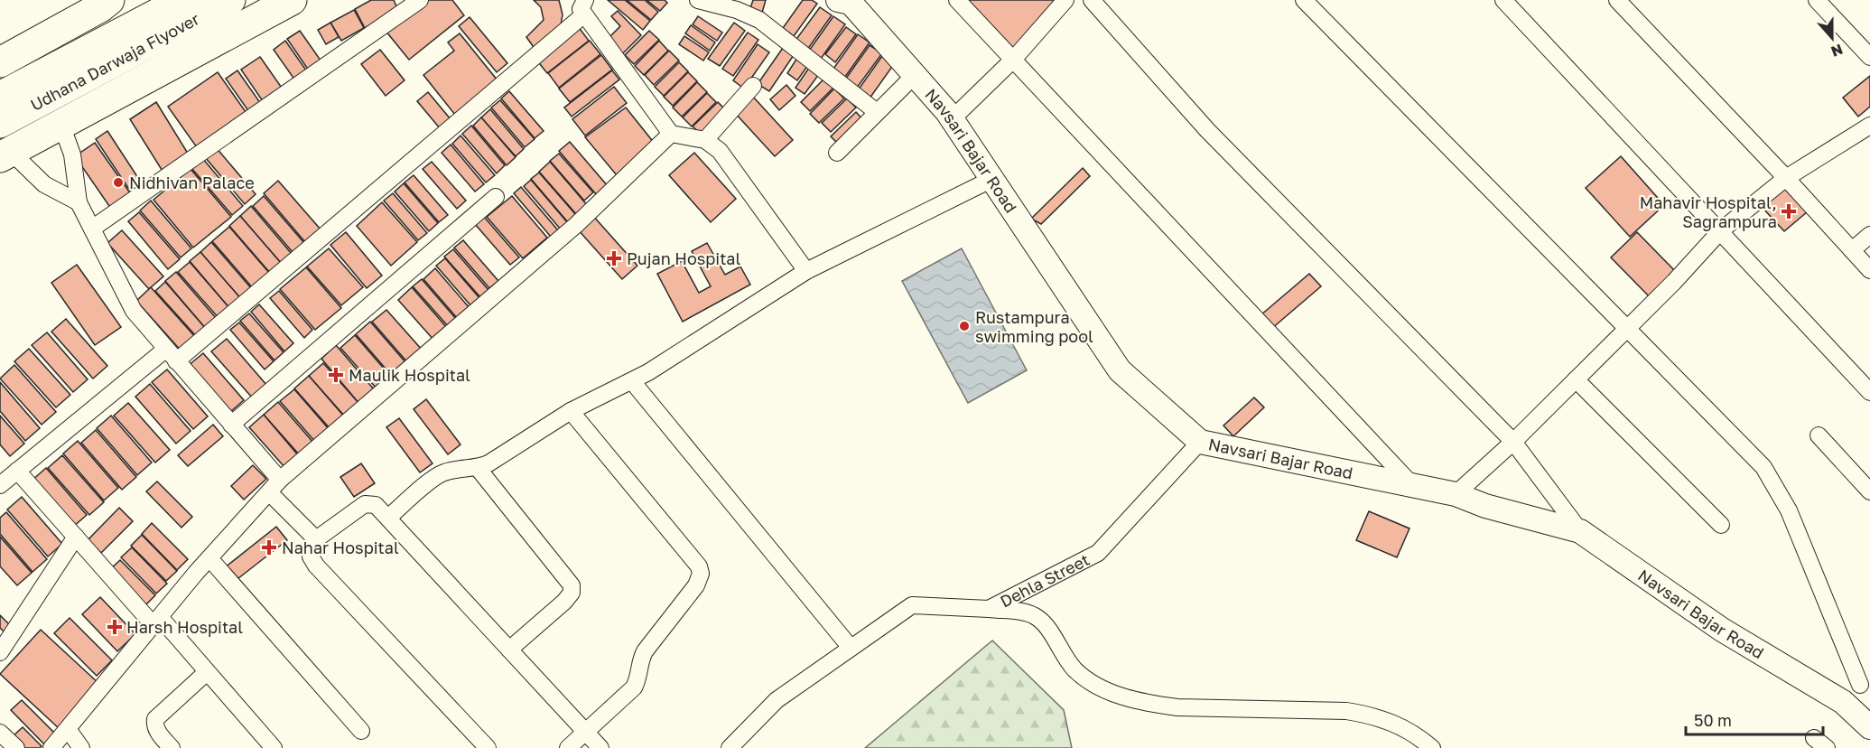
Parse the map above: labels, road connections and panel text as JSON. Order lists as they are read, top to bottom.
{
  "streets": {
    "highway": ["Udhana Darwaja Flyover"],
    "main road": ["Navsari Bajar Road"],
    "street": ["Dehla Street"]
  },
  "crossings": [
    ["Navsari Bajar Road", "Dehla Street"]
  ],
  "places": {
    "other": ["Nidhivan Palace", "Rustampura swimming pool"],
    "health": [
      "Mahavir Hospital, Sagrampura",
      "Pujan Hospital",
      "Maulik Hospital",
      "Nahar Hospital",
      "Harsh Hospital"
    ]
  },
  "scale_bar": "50 m",
  "north": "bottom"
}
